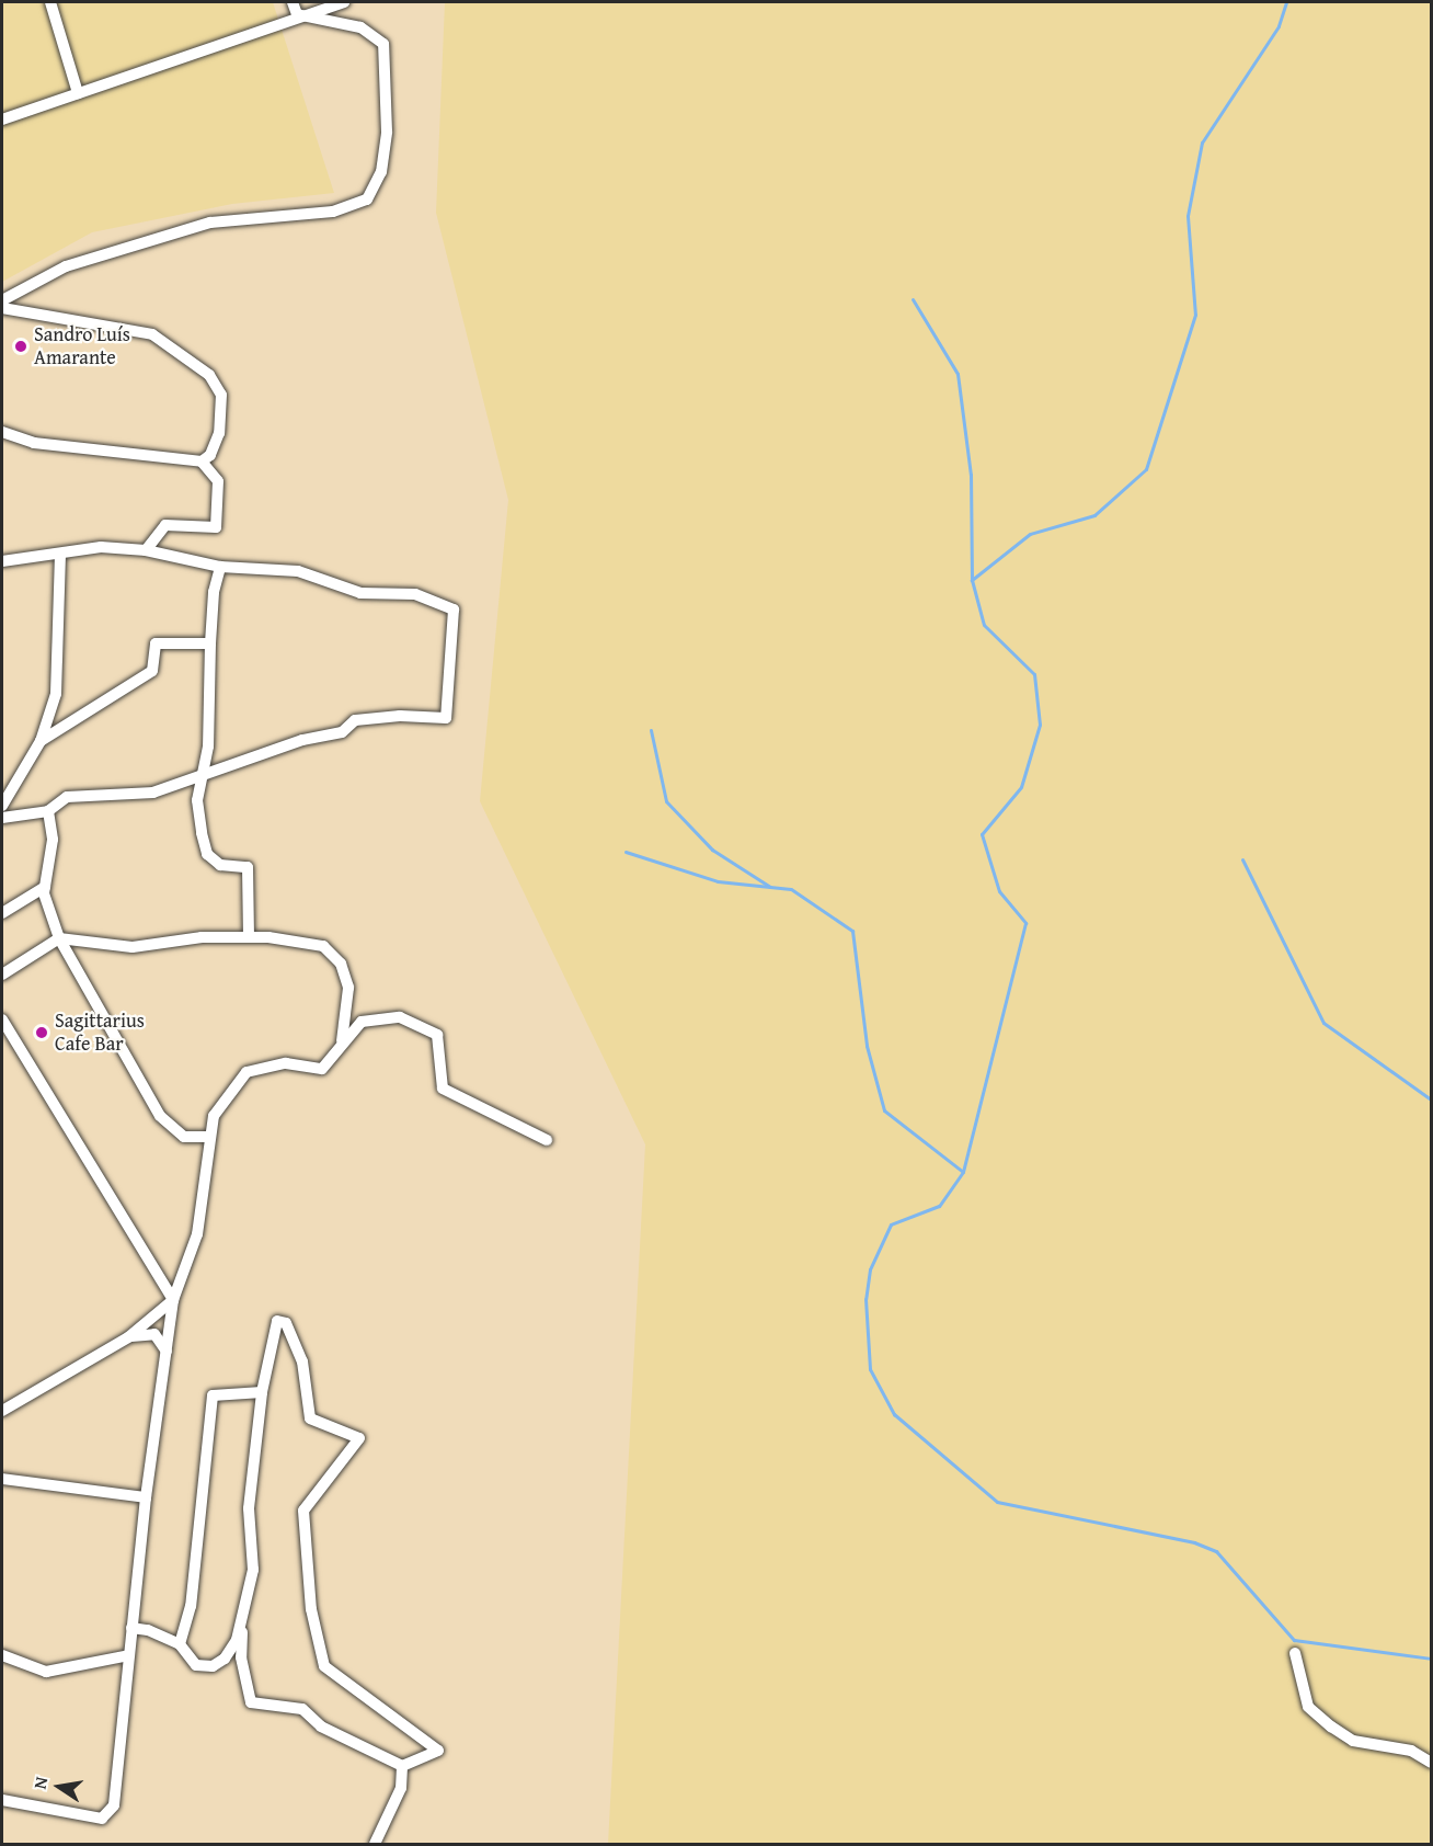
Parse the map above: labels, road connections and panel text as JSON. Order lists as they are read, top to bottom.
{
  "places": ["Sandro Luís Amarante", "Sagittarius Cafe Bar"],
  "north": "left"
}
